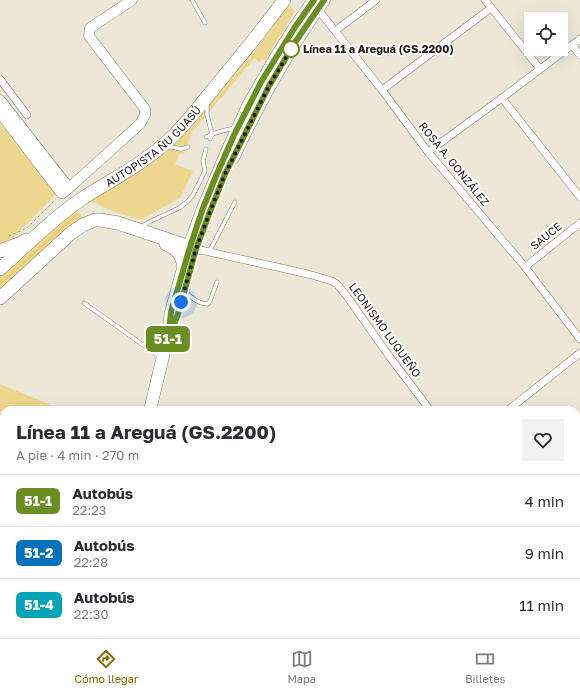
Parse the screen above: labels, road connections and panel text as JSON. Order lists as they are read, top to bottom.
{
  "streets": {
    "highway": ["AUTOPISTA ÑU GUASÚ"],
    "street": ["ROSA A. GONZÁLEZ", "SAUCE", "LEONISMO LUQUEÑO"]
  },
  "crossings": [
    ["ROSA A. GONZÁLEZ", "SAUCE"]
  ],
  "places": ["Línea 11 a Areguá (GS.2200)"],
  "lines": ["bus line 51-1"],
  "page": {
    "on_map": "51-1",
    "heading": ["Línea 11 a Areguá (GS.2200)", "A pie · 4 min · 270 m"],
    "list": [
      {
        "mark": "51-1",
        "name": "Autobús",
        "note": "22:23",
        "value": "4 min"
      },
      {
        "mark": "51-2",
        "name": "Autobús",
        "note": "22:28",
        "value": "9 min"
      },
      {
        "mark": "51-4",
        "name": "Autobús",
        "note": "22:30",
        "value": "11 min"
      }
    ],
    "tabs": ["Cómo llegar", "Mapa", "Billetes"]
  }
}
